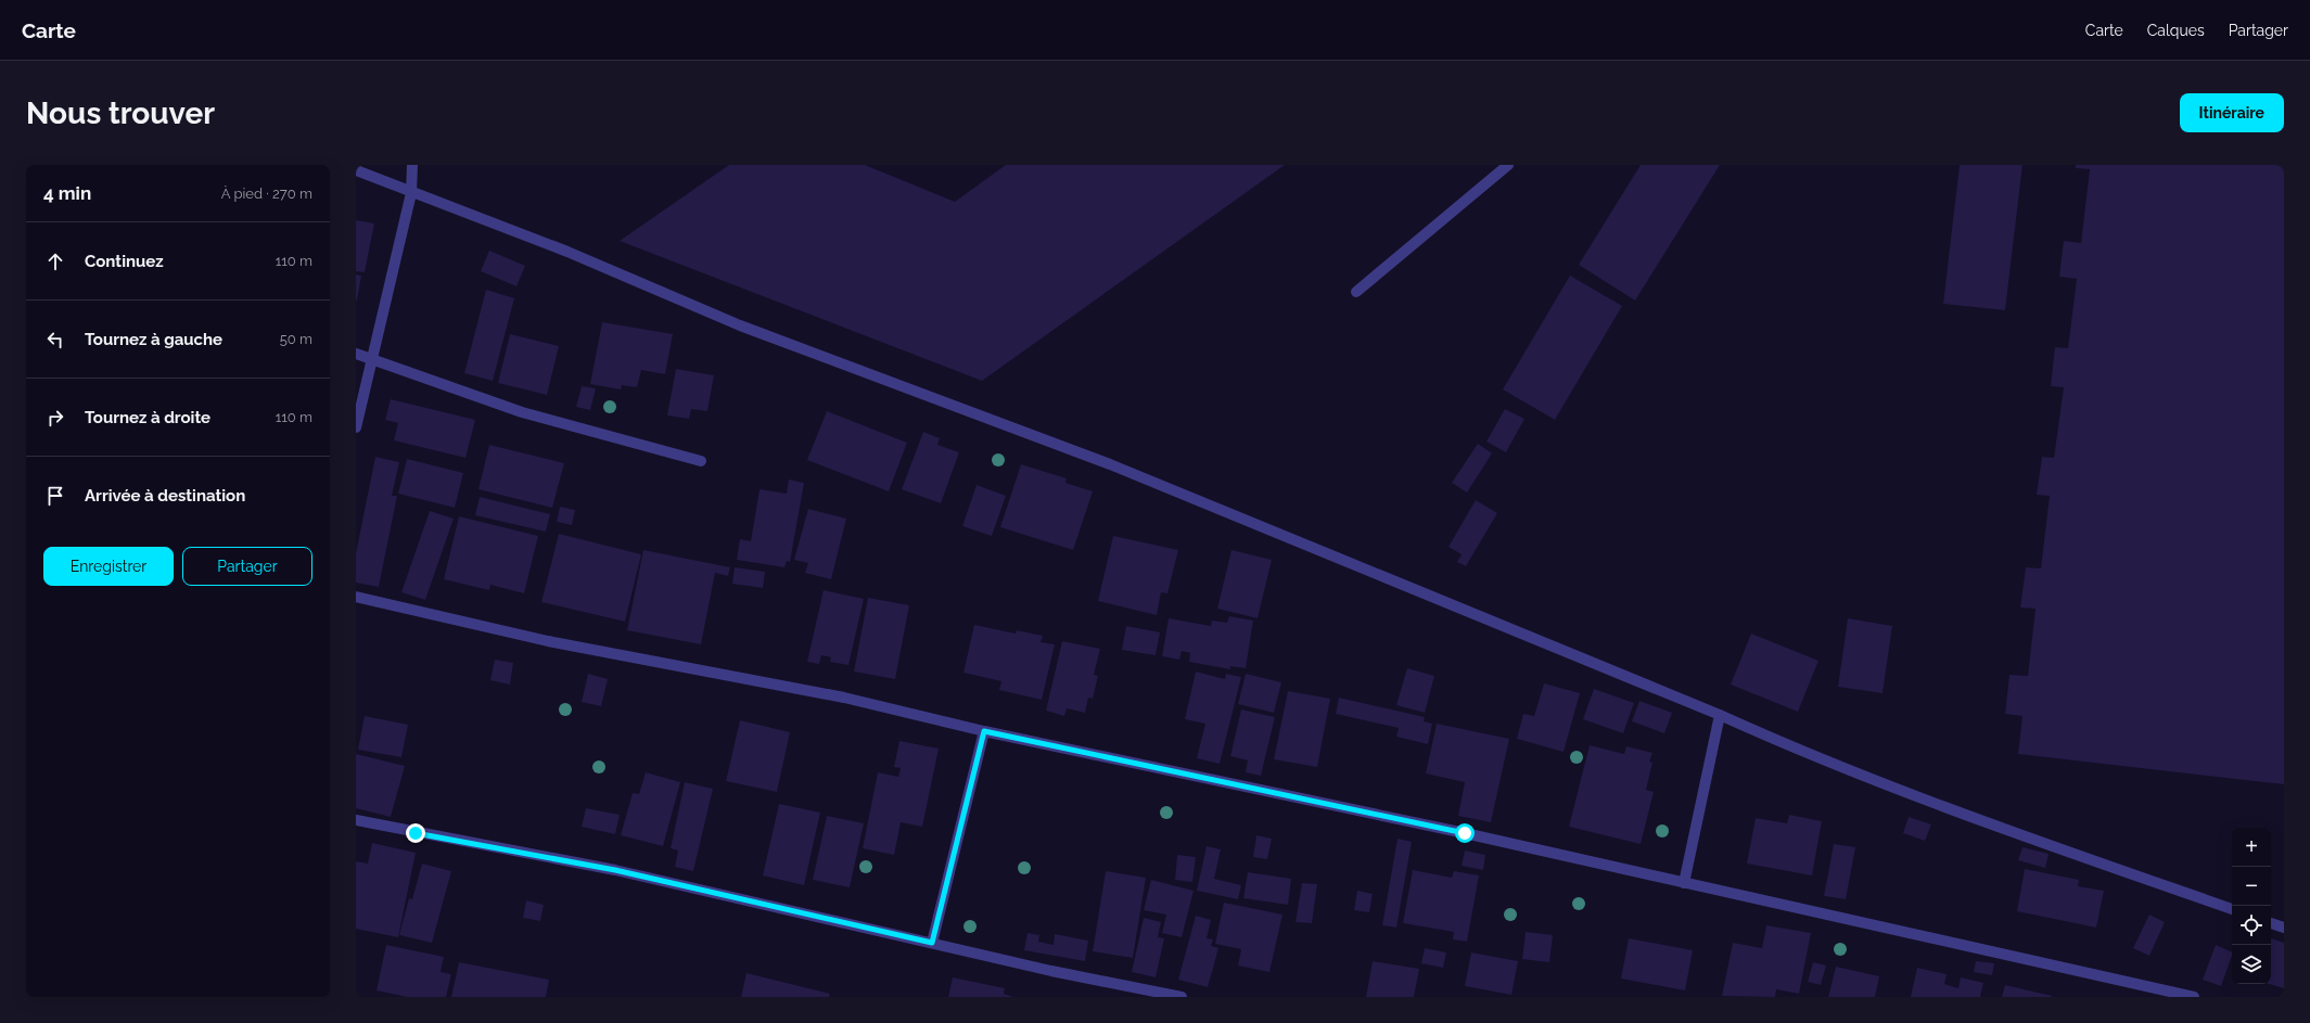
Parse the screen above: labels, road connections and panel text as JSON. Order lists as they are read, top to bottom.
{
  "page": {
    "header": "Carte",
    "nav": ["Carte", "Calques", "Partager"],
    "buttons": [
      "Itinéraire",
      ["Enregistrer", "Partager"]
    ],
    "title": "Nous trouver",
    "heading": ["4 min", "À pied · 270 m"],
    "list": [
      ["Continuez", "110 m"],
      ["Tournez à gauche", "50 m"],
      ["Tournez à droite", "110 m"],
      "Arrivée à destination"
    ],
    "map_buttons": ["+", "−"]
  }
}
